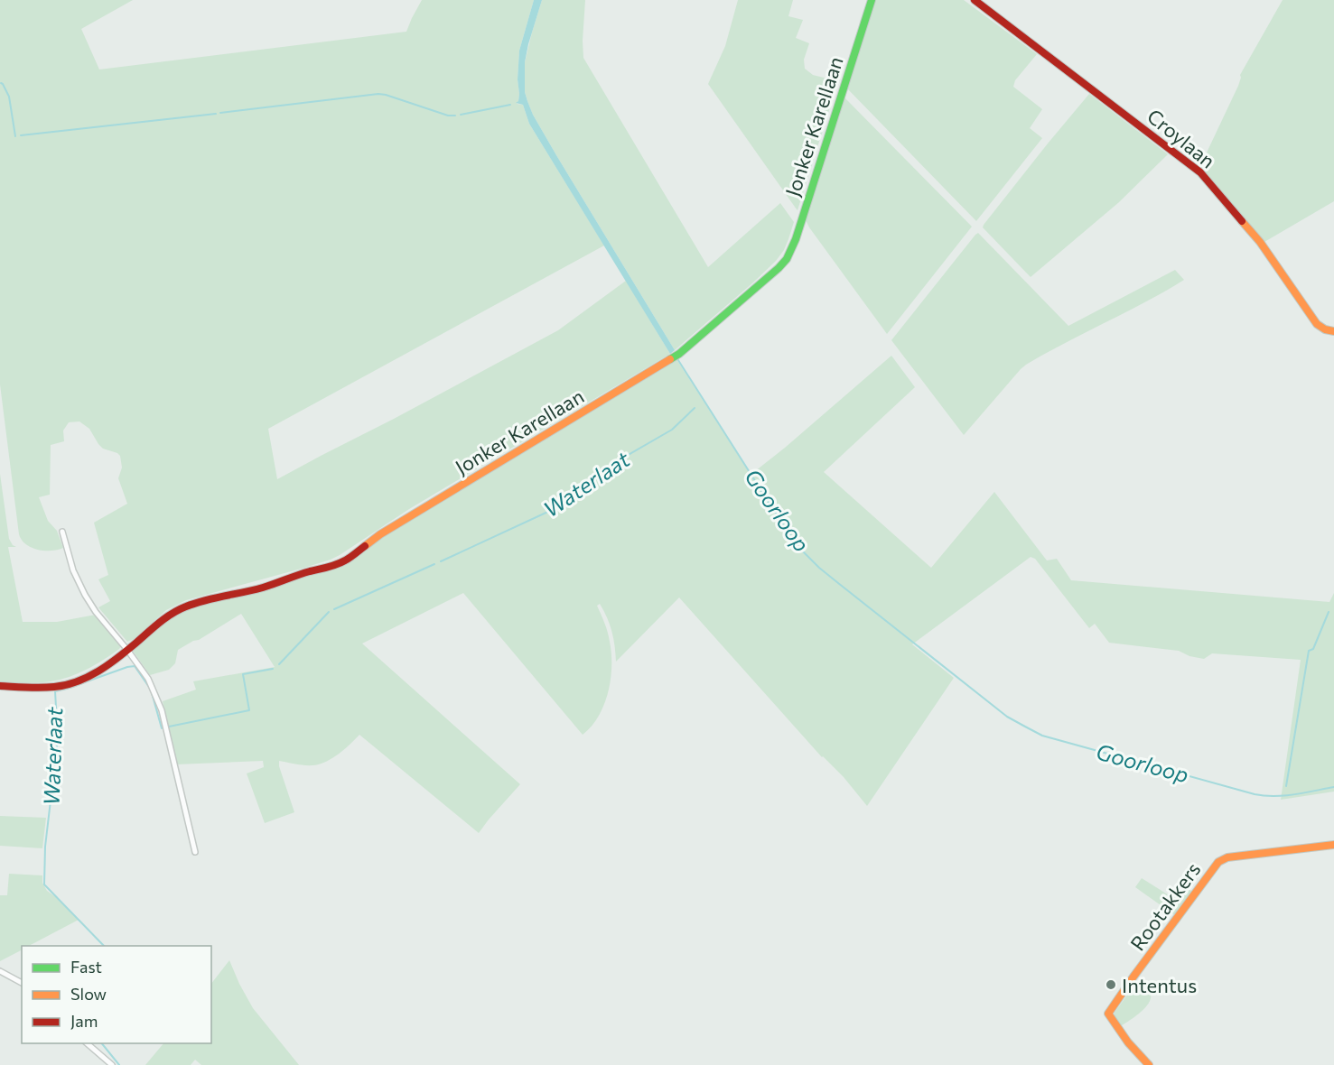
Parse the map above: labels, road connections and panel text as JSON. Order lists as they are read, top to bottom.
{
  "streets": {
    "street": ["Jonker Karellaan", "Croylaan", "Rootakkers"]
  },
  "water": ["Waterlaat", "Goorloop"],
  "places": ["Intentus"],
  "legend": ["Fast", "Slow", "Jam"]
}
